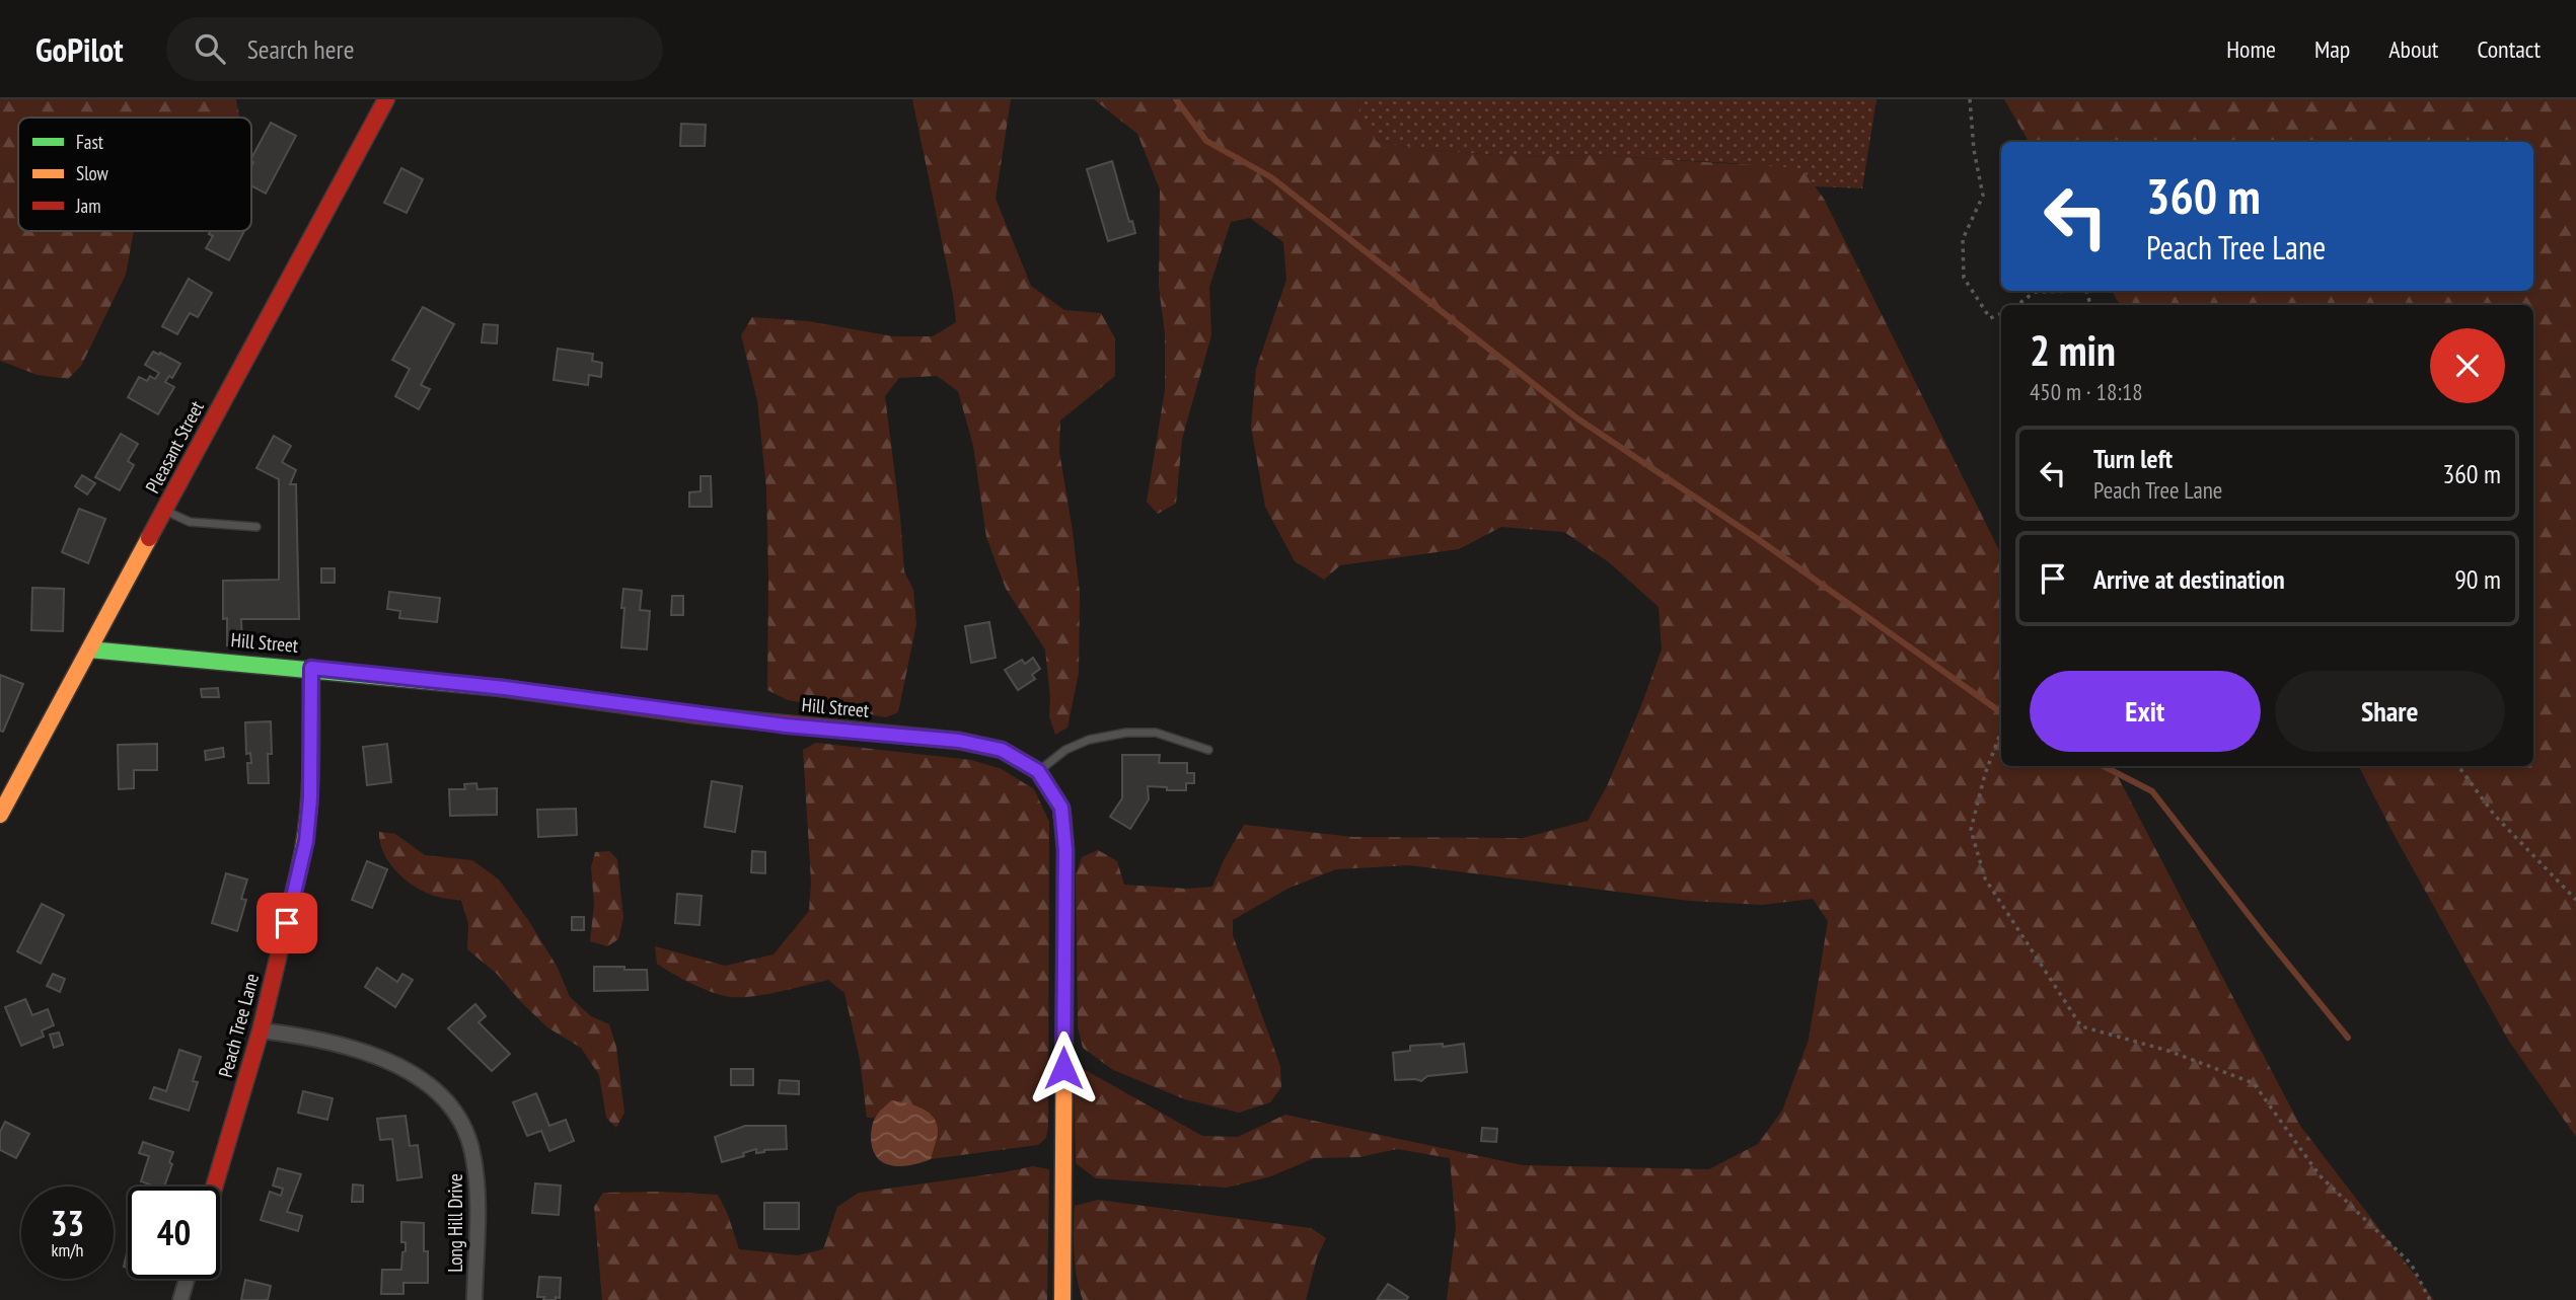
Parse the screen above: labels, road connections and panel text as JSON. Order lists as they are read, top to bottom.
{
  "streets": {
    "street": [
      "Pleasant Street",
      "Hill Street",
      "Peach Tree Lane",
      "Long Hill Drive"
    ]
  },
  "crossings": [
    ["Pleasant Street", "Hill Street"],
    ["Hill Street", "Peach Tree Lane"],
    ["Peach Tree Lane", "Long Hill Drive"]
  ],
  "legend": ["Fast", "Slow", "Jam"],
  "page": {
    "header": "GoPilot",
    "search": "Search here",
    "nav": [
      "Home",
      "Map",
      "About",
      "Contact"
    ],
    "turn": ["360 m", "Peach Tree Lane"],
    "heading": ["2 min", "450 m · 18:18"],
    "list": [
      {
        "name": "Turn left",
        "note": "Peach Tree Lane",
        "value": "360 m"
      },
      {
        "name": "Arrive at destination",
        "value": "90 m"
      }
    ],
    "buttons": ["Exit", "Share"],
    "speed": "33 km/h",
    "limit": "40"
  }
}
